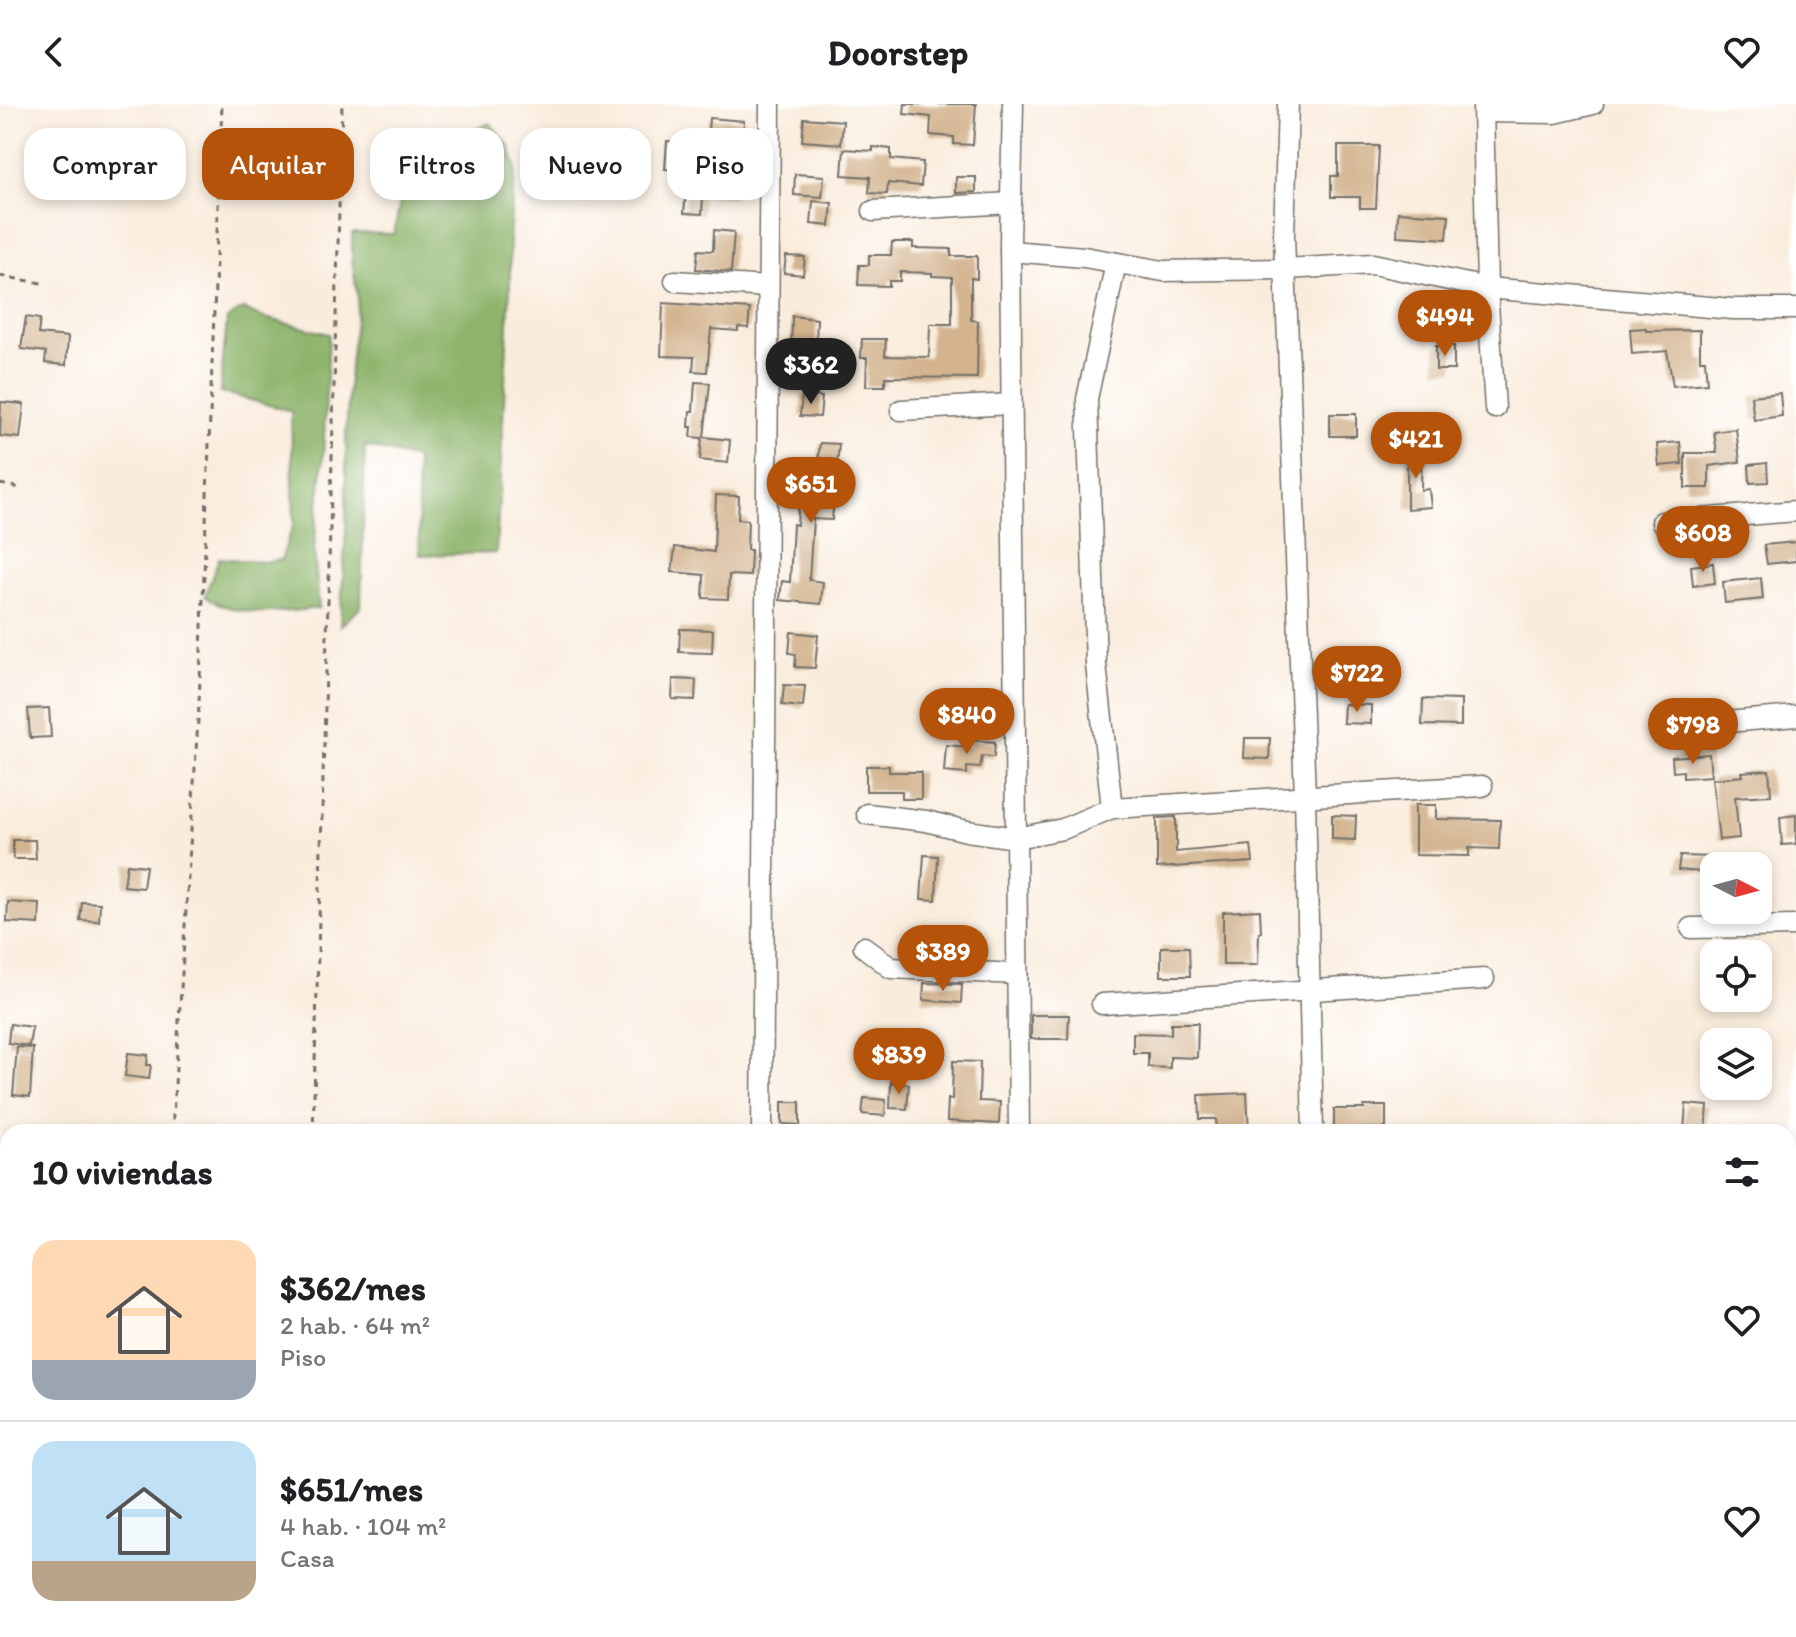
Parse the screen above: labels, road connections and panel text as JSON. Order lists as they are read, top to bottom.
{
  "north": "right",
  "page": {
    "header": "Doorstep",
    "chip": [
      "Comprar",
      "Alquilar",
      "Filtros",
      "Nuevo",
      "Piso"
    ],
    "price": [
      "$494",
      "$362",
      "$421",
      "$651",
      "$608",
      "$722",
      "$840",
      "$798",
      "$389",
      "$839"
    ],
    "heading": "10 viviendas",
    "list": [
      {
        "name": "$362/mes",
        "note": "2 hab. · 64 m² · Piso"
      },
      {
        "name": "$651/mes",
        "note": "4 hab. · 104 m² · Casa"
      }
    ]
  }
}
